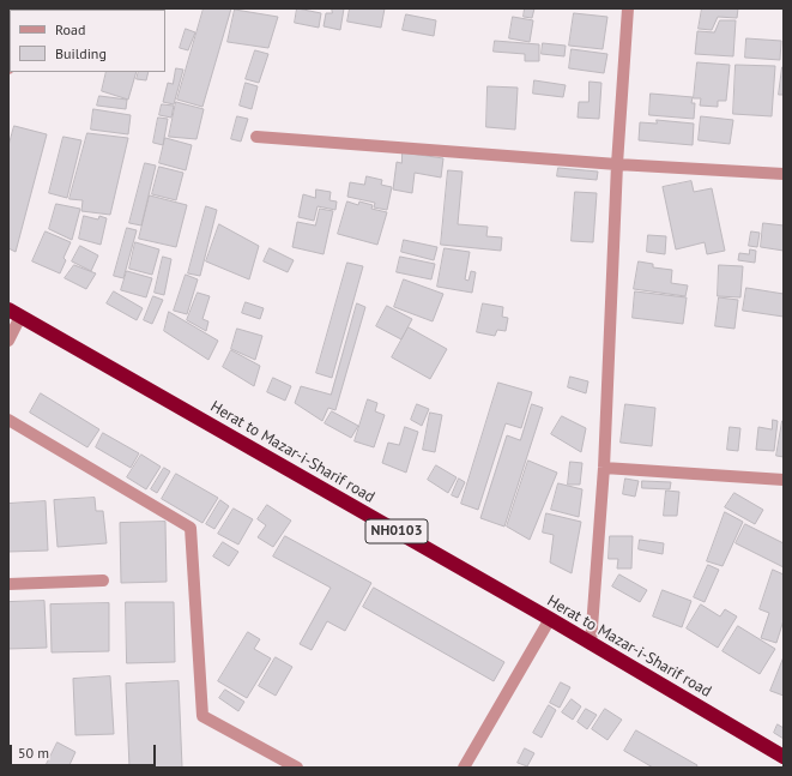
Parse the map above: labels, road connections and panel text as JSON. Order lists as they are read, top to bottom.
{
  "streets": {
    "highway": ["Herat to Mazar-i-Sharif road", "NH0103"]
  },
  "legend": ["Road", "Building"],
  "scale_bar": "50 m"
}
